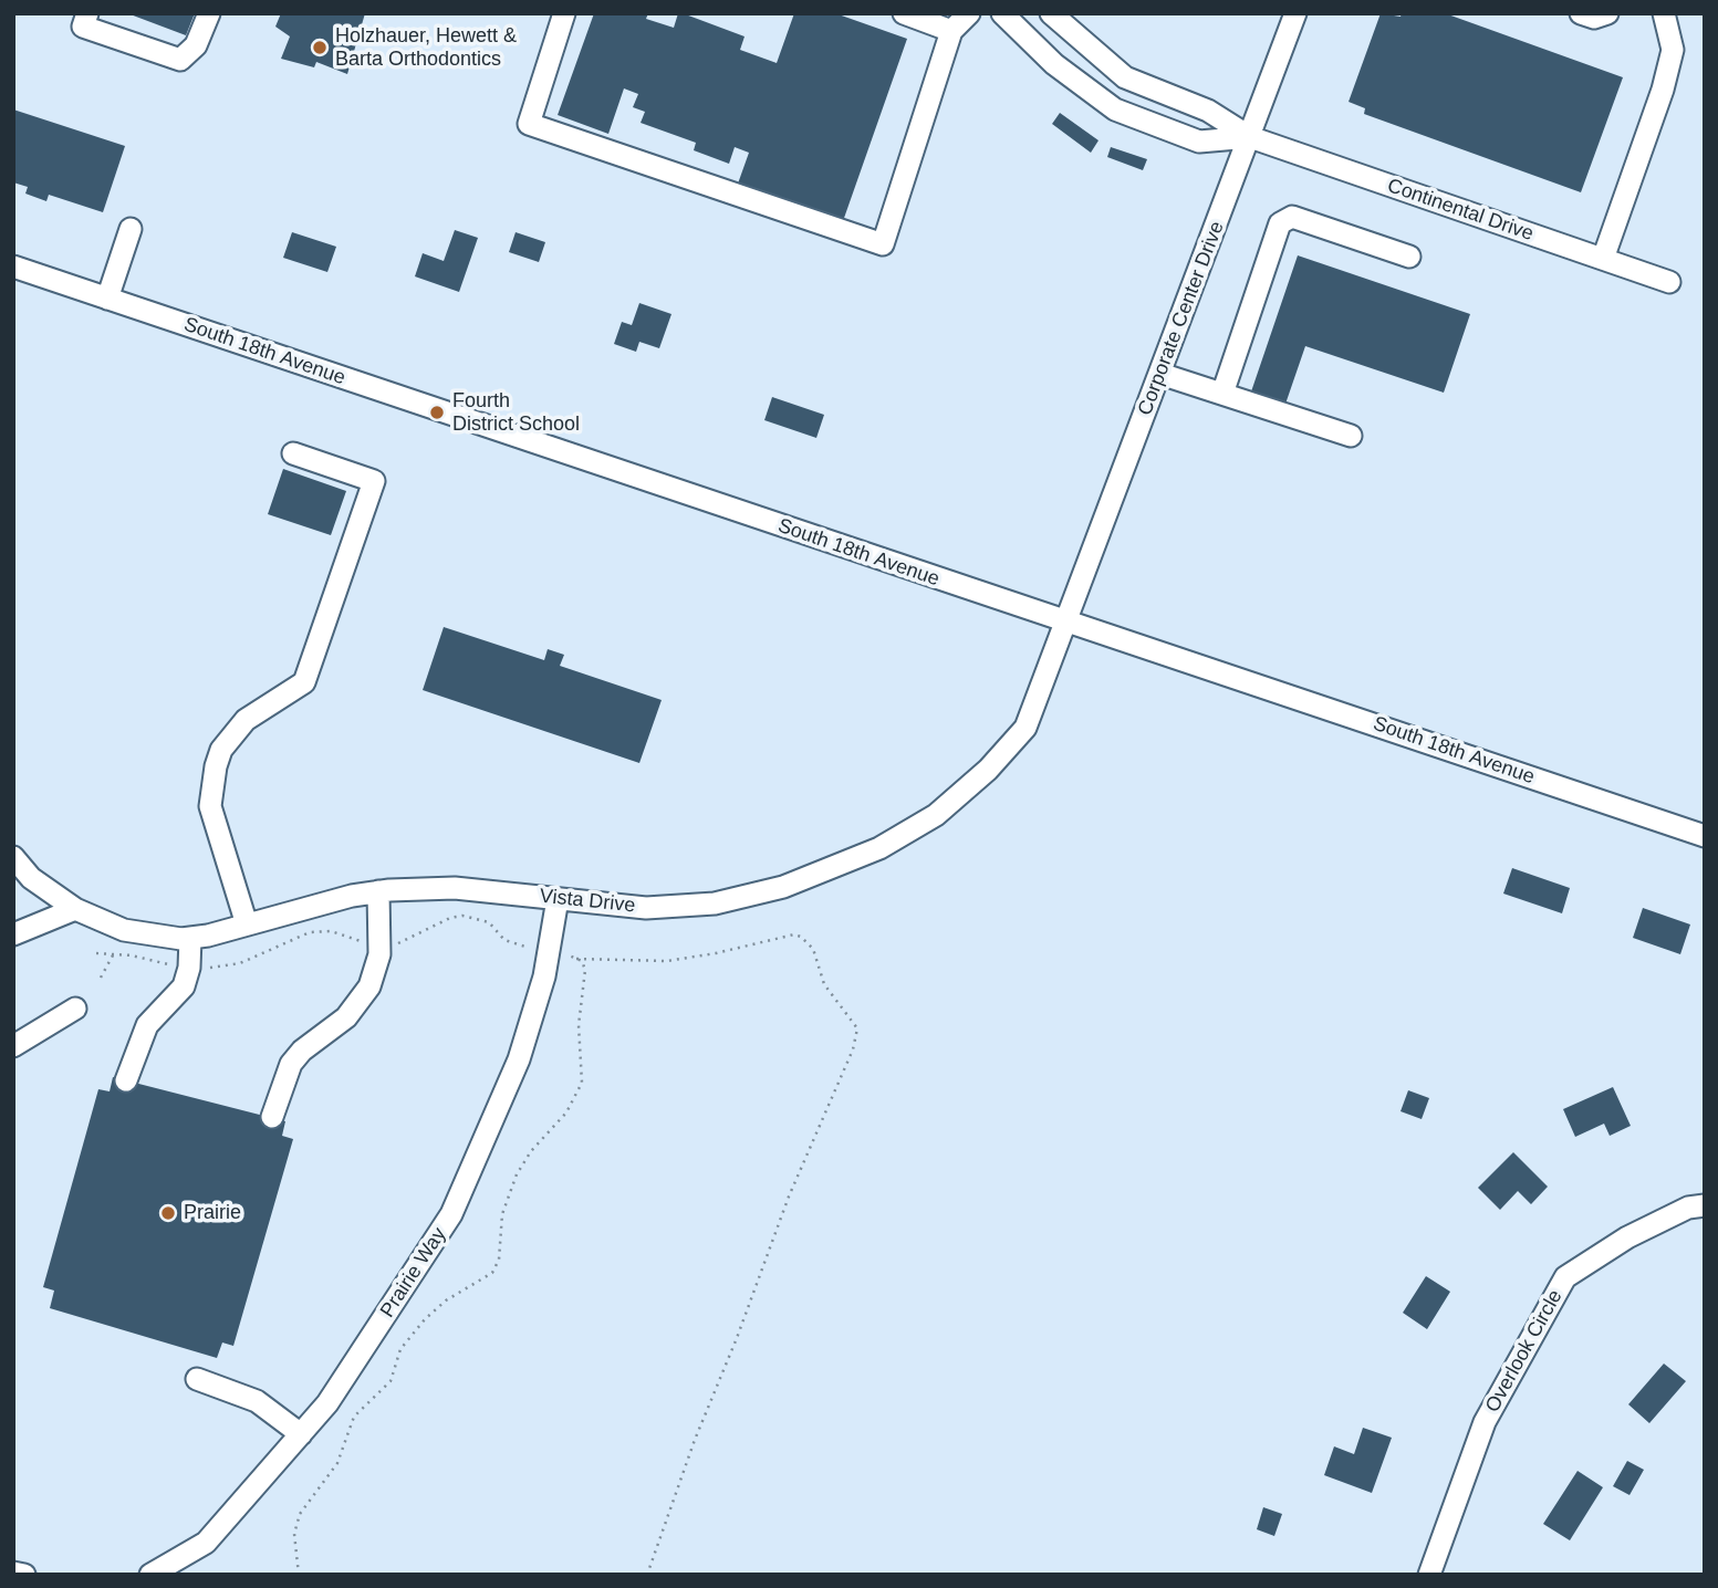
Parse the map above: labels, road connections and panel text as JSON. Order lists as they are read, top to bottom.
{
  "streets": {
    "street": [
      "Continental Drive",
      "Corporate Center Drive",
      "South 18th Avenue",
      "Vista Drive",
      "Prairie Way",
      "Overlook Circle"
    ]
  },
  "crossings": [
    ["Continental Drive", "Corporate Center Drive"],
    ["Corporate Center Drive", "South 18th Avenue"],
    ["Corporate Center Drive", "Vista Drive"],
    ["South 18th Avenue", "Vista Drive"],
    ["Vista Drive", "Prairie Way"]
  ],
  "places": ["Holzhauer, Hewett & Barta Orthodontics", "Fourth District School", "Prairie"]
}
